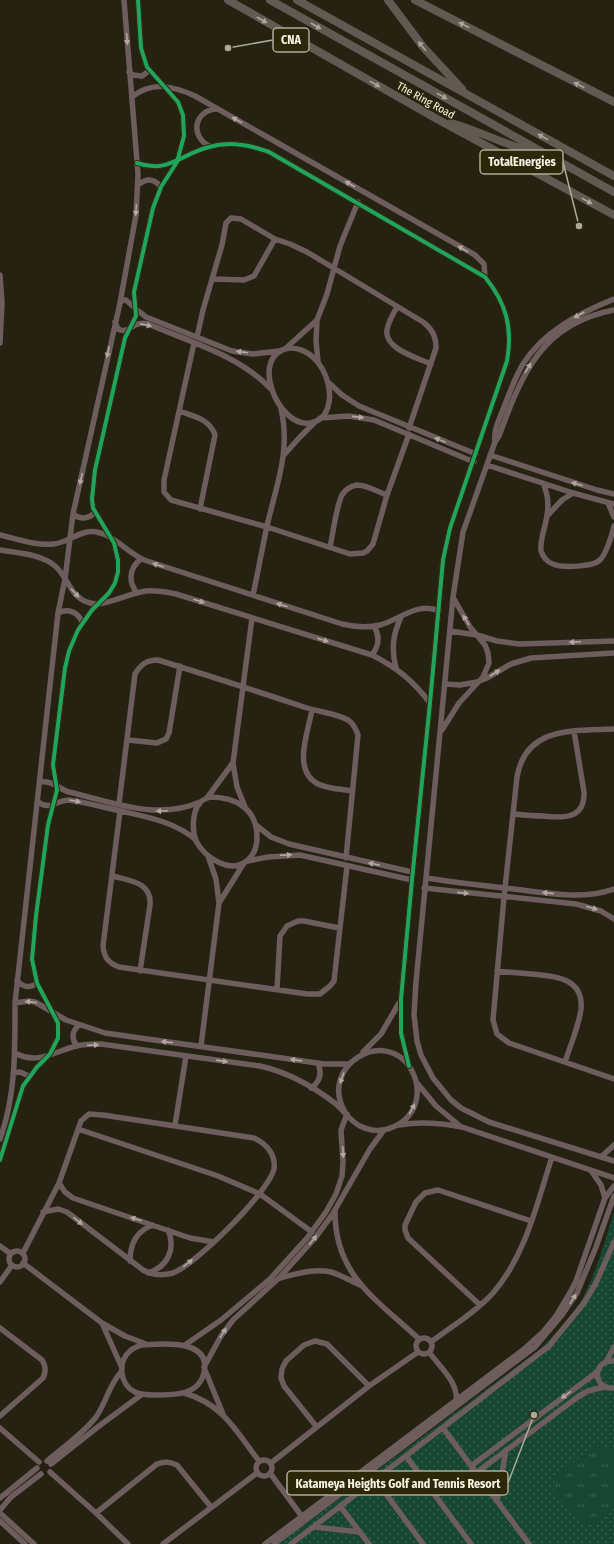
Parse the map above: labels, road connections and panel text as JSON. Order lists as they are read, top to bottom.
{
  "streets": {
    "highway": ["The Ring Road"]
  },
  "places": ["CNA", "TotalEnergies", "Katameya Heights Golf and Tennis Resort"]
}
